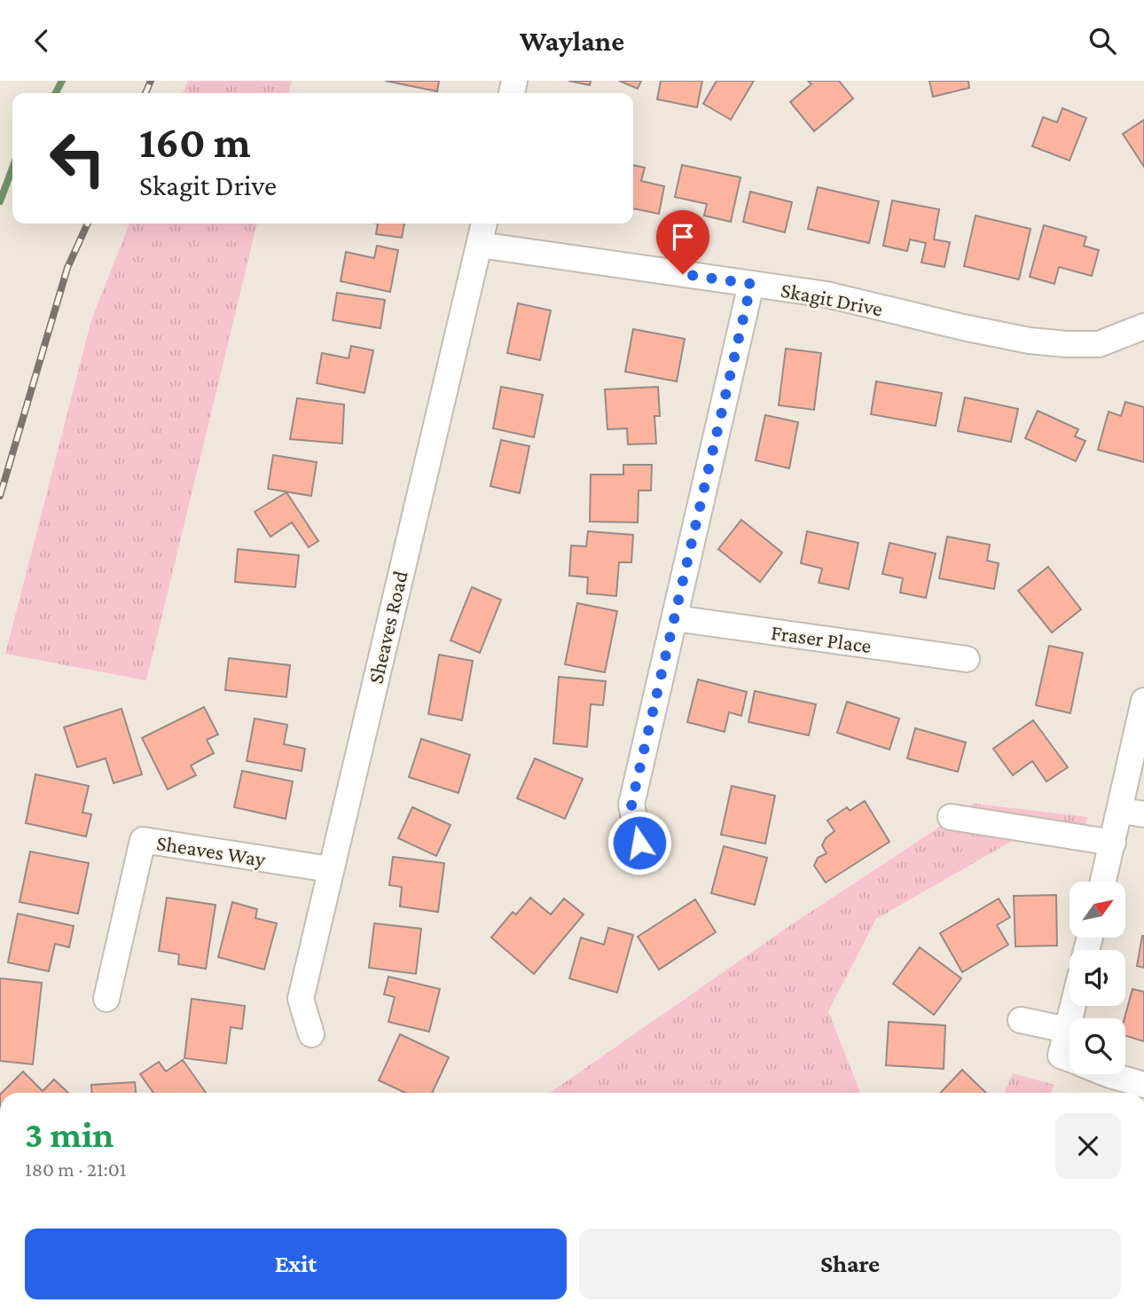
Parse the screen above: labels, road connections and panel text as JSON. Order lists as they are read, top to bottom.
{
  "streets": {
    "street": [
      "Skagit Drive",
      "Sheaves Road",
      "Fraser Place",
      "Sheaves Way"
    ]
  },
  "crossings": [
    ["Skagit Drive", "Sheaves Road"],
    ["Sheaves Road", "Sheaves Way"]
  ],
  "north": "top right",
  "page": {
    "header": "Waylane",
    "turn": ["160 m", "Skagit Drive"],
    "heading": ["3 min", "180 m · 21:01"],
    "buttons": ["Exit", "Share"]
  }
}
